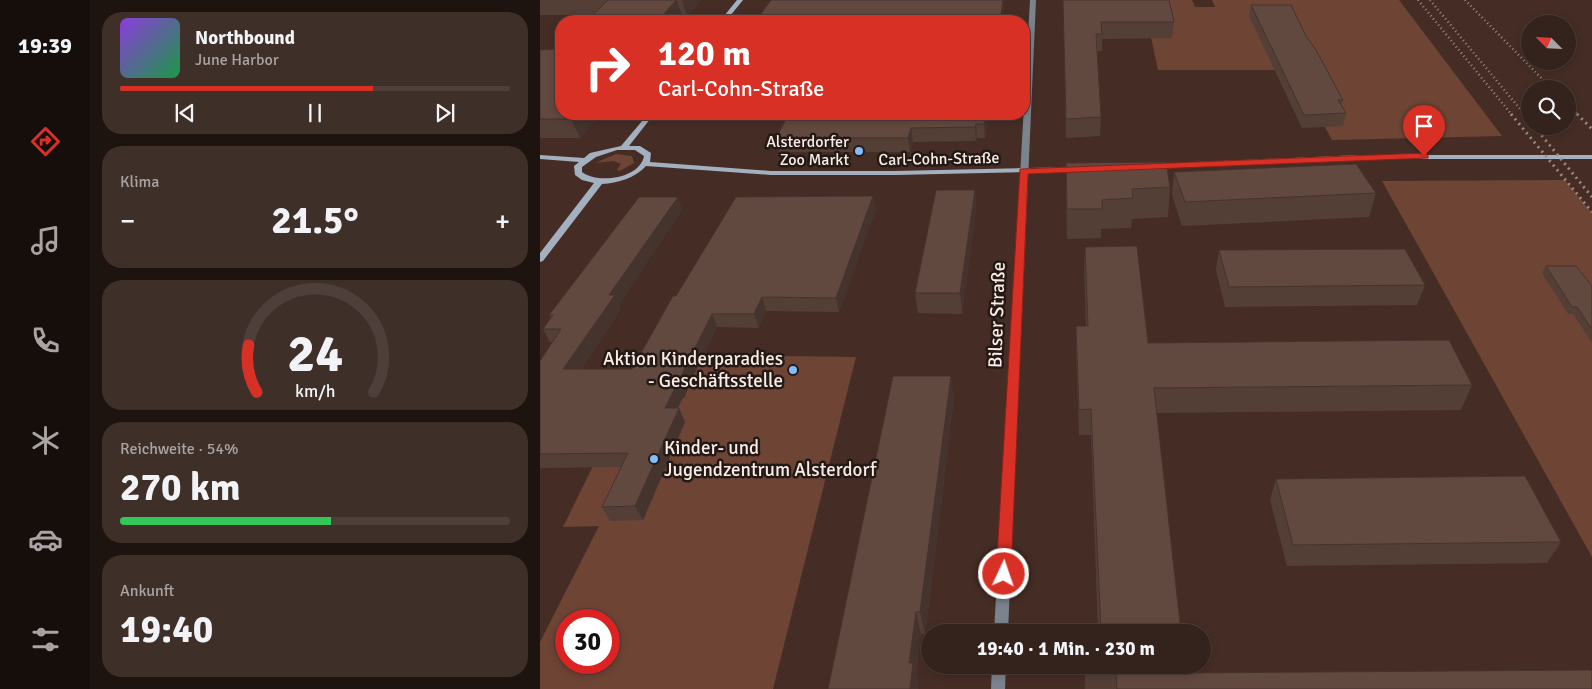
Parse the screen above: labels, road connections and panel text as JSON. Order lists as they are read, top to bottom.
{
  "streets": {
    "street": ["Carl-Cohn-Straße", "Bilser Straße"]
  },
  "crossings": [
    ["Carl-Cohn-Straße", "Bilser Straße"]
  ],
  "places": ["Alsterdorfer Zoo Markt", "Aktion Kinderparadies - Geschäftsstelle", "Kinder- und Jugendzentrum Alsterdorf"],
  "north": "top left",
  "page": {
    "tabs": "19:39",
    "turn": ["120 m", "Carl-Cohn-Straße"],
    "song": ["Northbound", "June Harbor"],
    "tile": [
      "Klima",
      ["Reichweite · 54%", "270 km"],
      ["Ankunft", "19:40"]
    ],
    "heat": ["−", "21.5°", "+"],
    "limit": "30",
    "trip": "19:40 · 1 Min. · 230 m",
    "gauge": ["24", "km/h"]
  }
}
